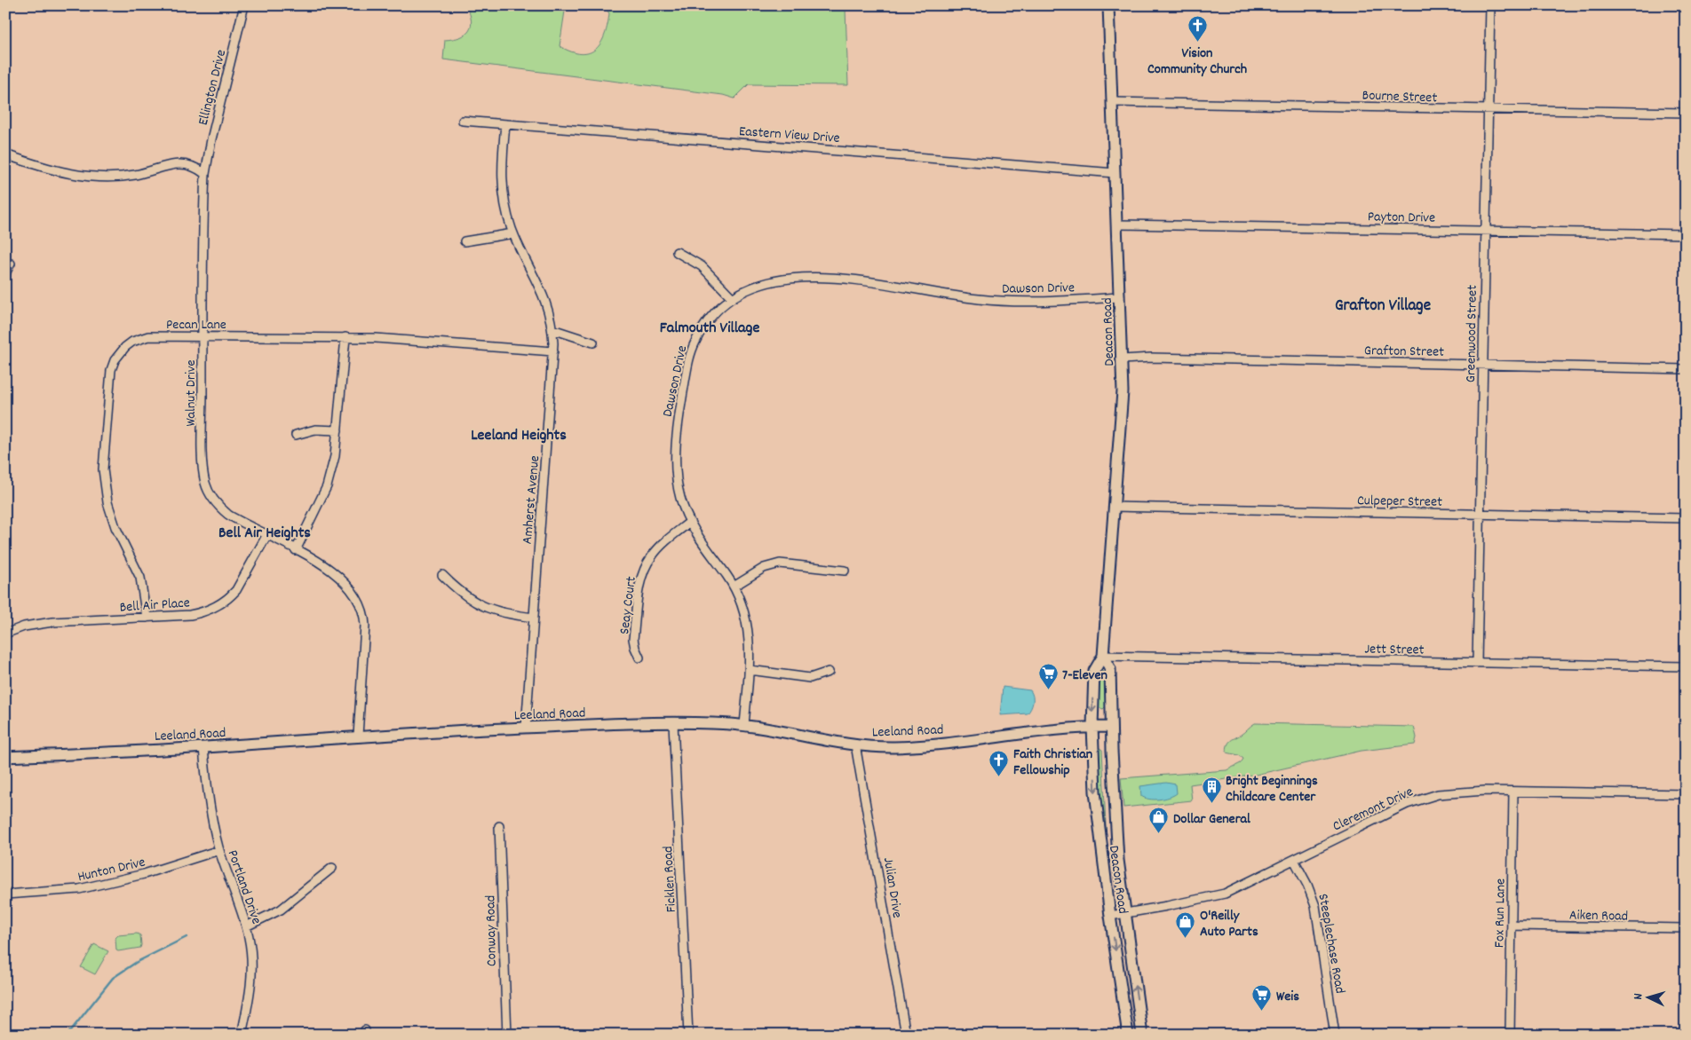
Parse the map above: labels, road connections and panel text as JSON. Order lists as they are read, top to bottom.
{
  "streets": {
    "main road": ["Deacon Road", "Leeland Road"],
    "street": [
      "Ellington Drive",
      "Bourne Street",
      "Eastern View Drive",
      "Payton Drive",
      "Dawson Drive",
      "Pecan Lane",
      "Greenwood Street",
      "Grafton Street",
      "Walnut Drive",
      "Amherst Avenue",
      "Culpeper Street",
      "Bell Air Place",
      "Seay Court",
      "Jett Street",
      "Cleremont Drive",
      "Hunton Drive",
      "Ficklen Road",
      "Portland Drive",
      "Julian Drive",
      "Fox Run Lane",
      "Aiken Road",
      "Conway Road",
      "Steeplechase Road"
    ]
  },
  "crossings": [
    ["Ellington Drive", "Walnut Drive"],
    ["Bourne Street", "Deacon Road"],
    ["Bourne Street", "Greenwood Street"],
    ["Eastern View Drive", "Deacon Road"],
    ["Eastern View Drive", "Amherst Avenue"],
    ["Payton Drive", "Deacon Road"],
    ["Payton Drive", "Greenwood Street"],
    ["Dawson Drive", "Deacon Road"],
    ["Dawson Drive", "Seay Court"],
    ["Dawson Drive", "Leeland Road"],
    ["Pecan Lane", "Walnut Drive"],
    ["Pecan Lane", "Amherst Avenue"],
    ["Pecan Lane", "Bell Air Place"],
    ["Deacon Road", "Grafton Street"],
    ["Deacon Road", "Culpeper Street"],
    ["Deacon Road", "Jett Street"],
    ["Deacon Road", "Leeland Road"],
    ["Deacon Road", "Cleremont Drive"],
    ["Greenwood Street", "Grafton Street"],
    ["Greenwood Street", "Culpeper Street"],
    ["Greenwood Street", "Jett Street"],
    ["Walnut Drive", "Bell Air Place"],
    ["Walnut Drive", "Leeland Road"],
    ["Amherst Avenue", "Leeland Road"],
    ["Leeland Road", "Ficklen Road"],
    ["Leeland Road", "Portland Drive"],
    ["Leeland Road", "Julian Drive"],
    ["Cleremont Drive", "Fox Run Lane"],
    ["Cleremont Drive", "Steeplechase Road"],
    ["Hunton Drive", "Portland Drive"],
    ["Fox Run Lane", "Aiken Road"]
  ],
  "districts": [
    "Grafton Village",
    "Falmouth Village",
    "Leeland Heights",
    "Bell Air Heights"
  ],
  "places": {
    "church": ["Vision Community Church", "Faith Christian Fellowship"],
    "supermarket": ["7-Eleven", "Weis"],
    "building": ["Bright Beginnings Childcare Center"],
    "shop": ["Dollar General", "O'Reilly Auto Parts"]
  },
  "north": "left"
}
